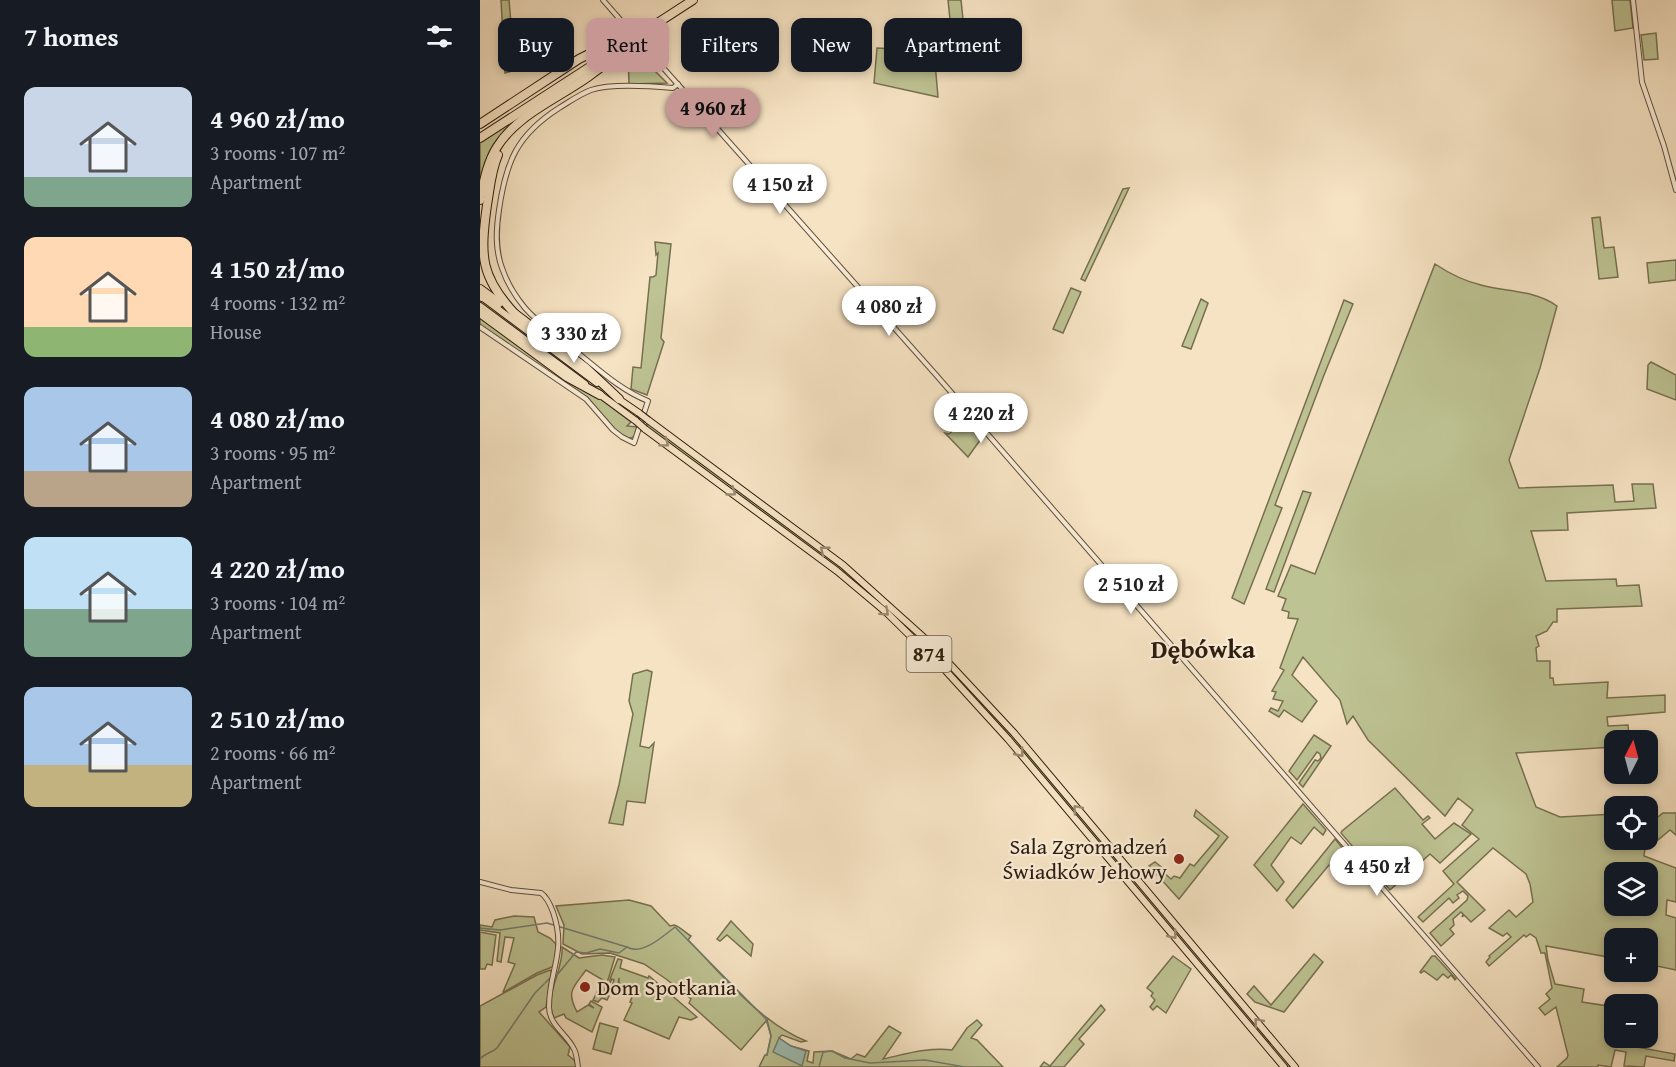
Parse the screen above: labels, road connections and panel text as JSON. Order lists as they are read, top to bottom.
{
  "streets": {
    "main road": ["874"]
  },
  "districts": ["Dębówka"],
  "places": ["Sala Zgromadzeń Świadków Jehowy", "Dom Spotkania"],
  "north": "top",
  "page": {
    "heading": "7 homes",
    "chip": [
      "Buy",
      "Rent",
      "Filters",
      "New",
      "Apartment"
    ],
    "list": [
      {
        "name": "4 960 zł/mo",
        "note": "3 rooms · 107 m² · Apartment"
      },
      {
        "name": "4 150 zł/mo",
        "note": "4 rooms · 132 m² · House"
      },
      {
        "name": "4 080 zł/mo",
        "note": "3 rooms · 95 m² · Apartment"
      },
      {
        "name": "4 220 zł/mo",
        "note": "3 rooms · 104 m² · Apartment"
      },
      {
        "name": "2 510 zł/mo",
        "note": "2 rooms · 66 m² · Apartment"
      }
    ],
    "price": [
      "4 960 zł",
      "4 150 zł",
      "4 080 zł",
      "3 330 zł",
      "4 220 zł",
      "2 510 zł",
      "4 450 zł"
    ],
    "map_buttons": ["+", "−"]
  }
}
